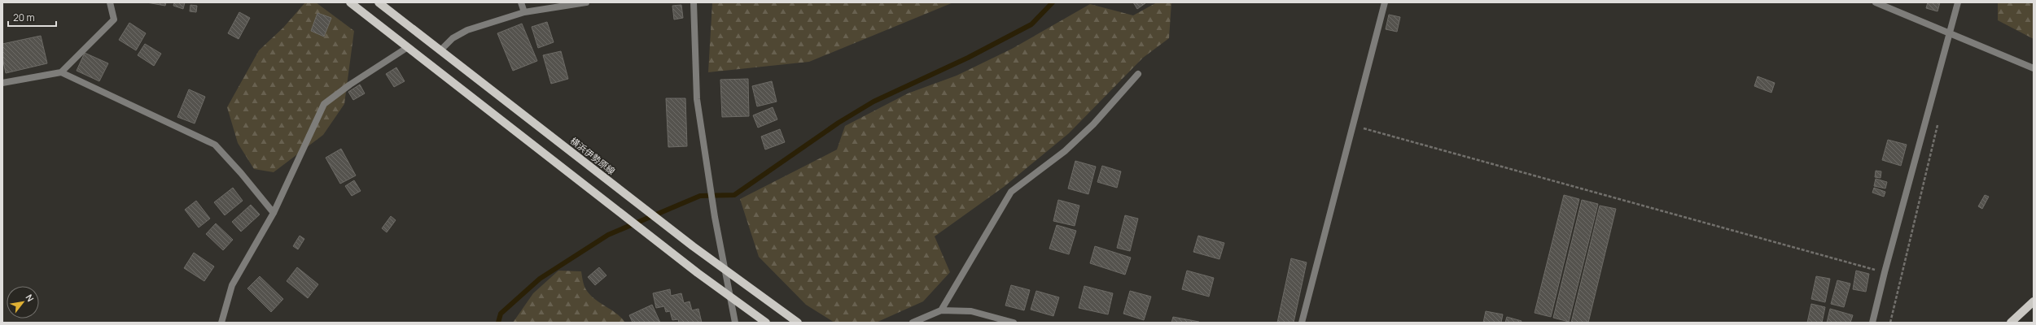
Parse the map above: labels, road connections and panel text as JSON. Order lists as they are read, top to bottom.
{
  "streets": {
    "main road": ["横浜伊勢原線"]
  },
  "scale_bar": "20 m",
  "north": "top right"
}
